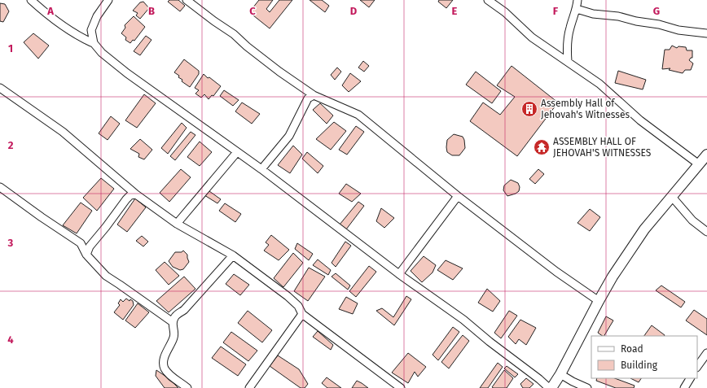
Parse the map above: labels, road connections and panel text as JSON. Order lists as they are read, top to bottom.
{
  "places": {
    "building": ["Assembly Hall of Jehovah's Witnesses"],
    "temple": ["ASSEMBLY HALL OF JEHOVAH'S WITNESSES"]
  },
  "legend": ["Road", "Building"],
  "grid": {
    "columns": [
      "A",
      "B",
      "C",
      "D",
      "E",
      "F",
      "G"
    ],
    "rows": [
      "1",
      "2",
      "3",
      "4"
    ]
  }
}
